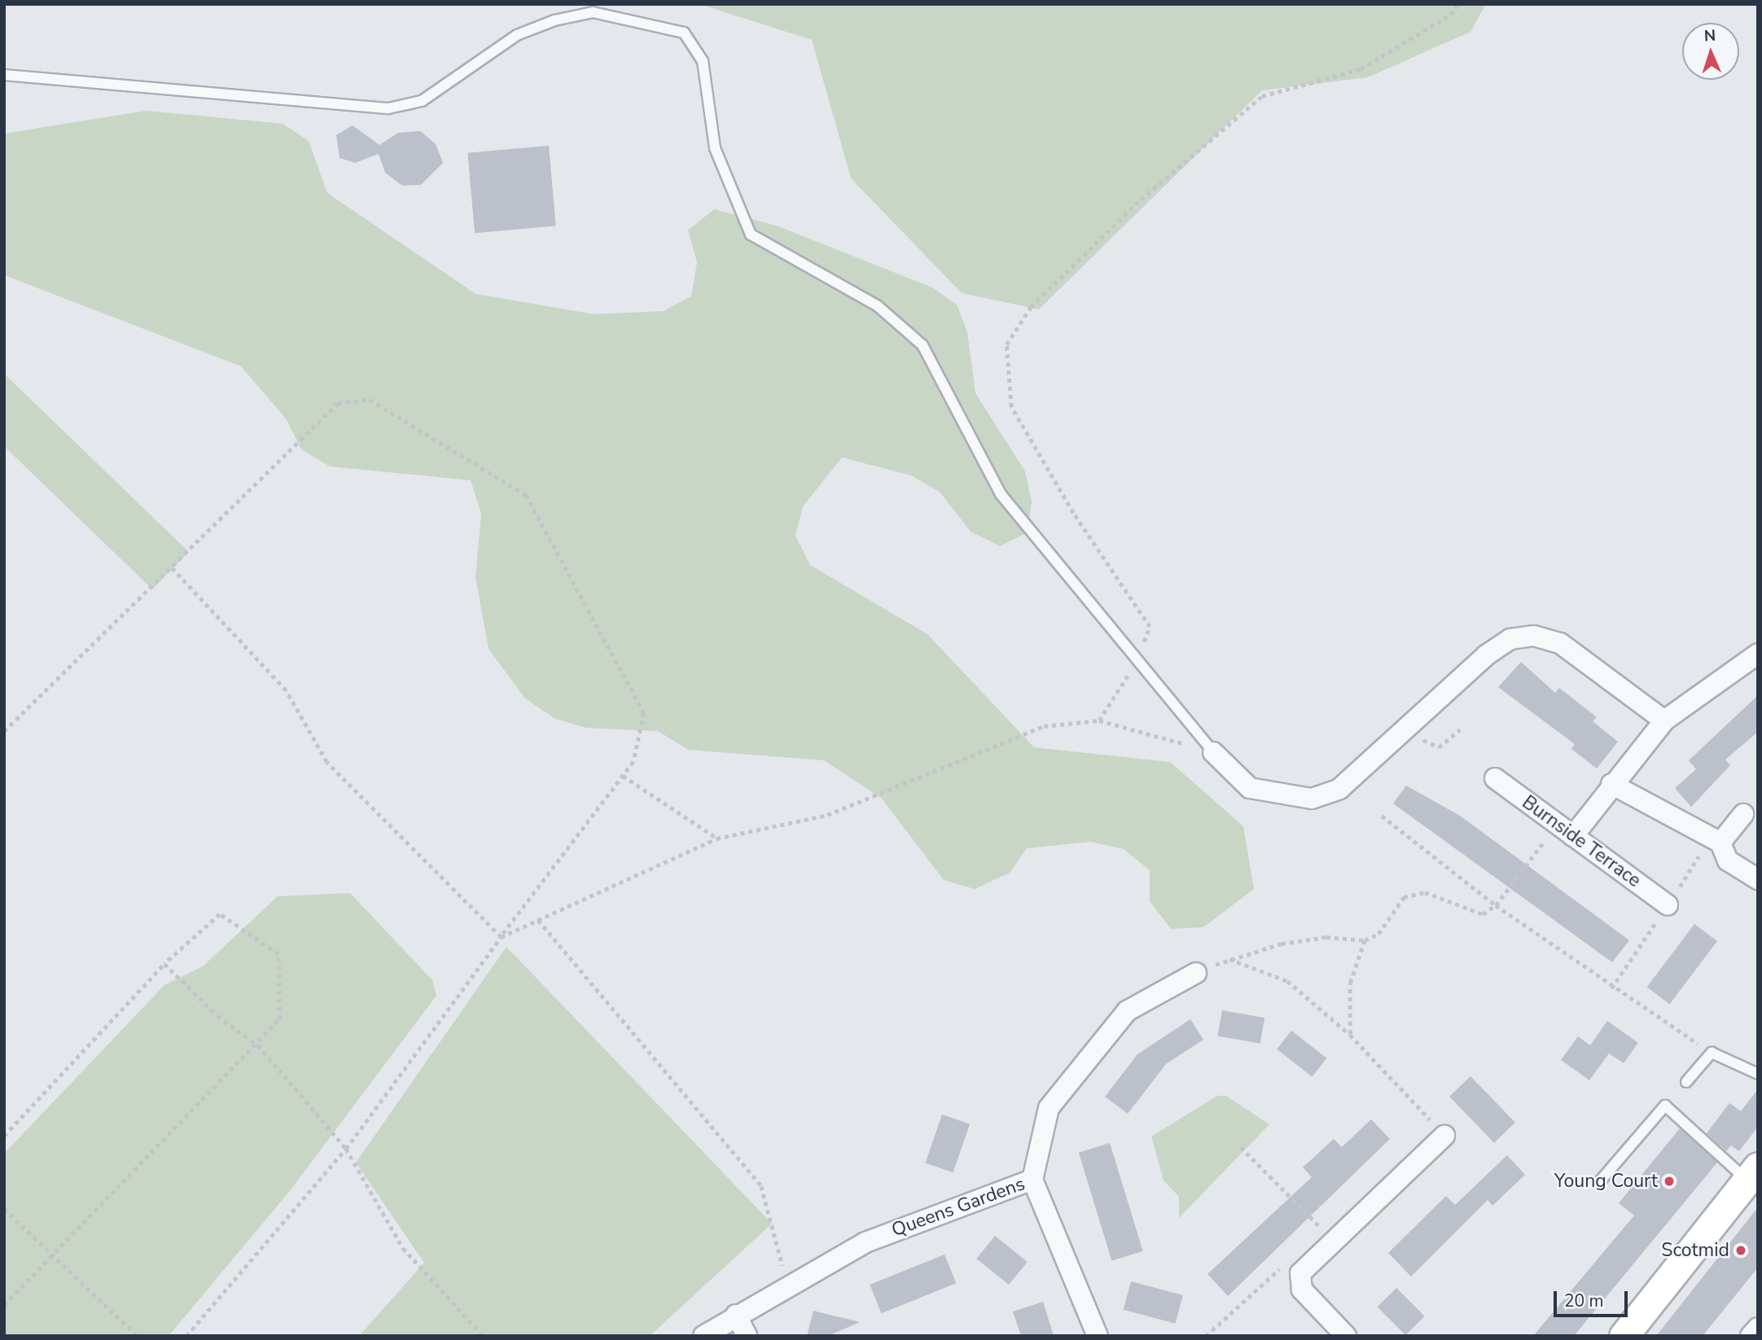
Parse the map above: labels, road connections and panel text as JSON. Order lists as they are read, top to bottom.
{
  "streets": {
    "street": ["Burnside Terrace", "Queens Gardens"]
  },
  "places": ["Young Court", "Scotmid"],
  "scale_bar": "20 m",
  "north": "top"
}
